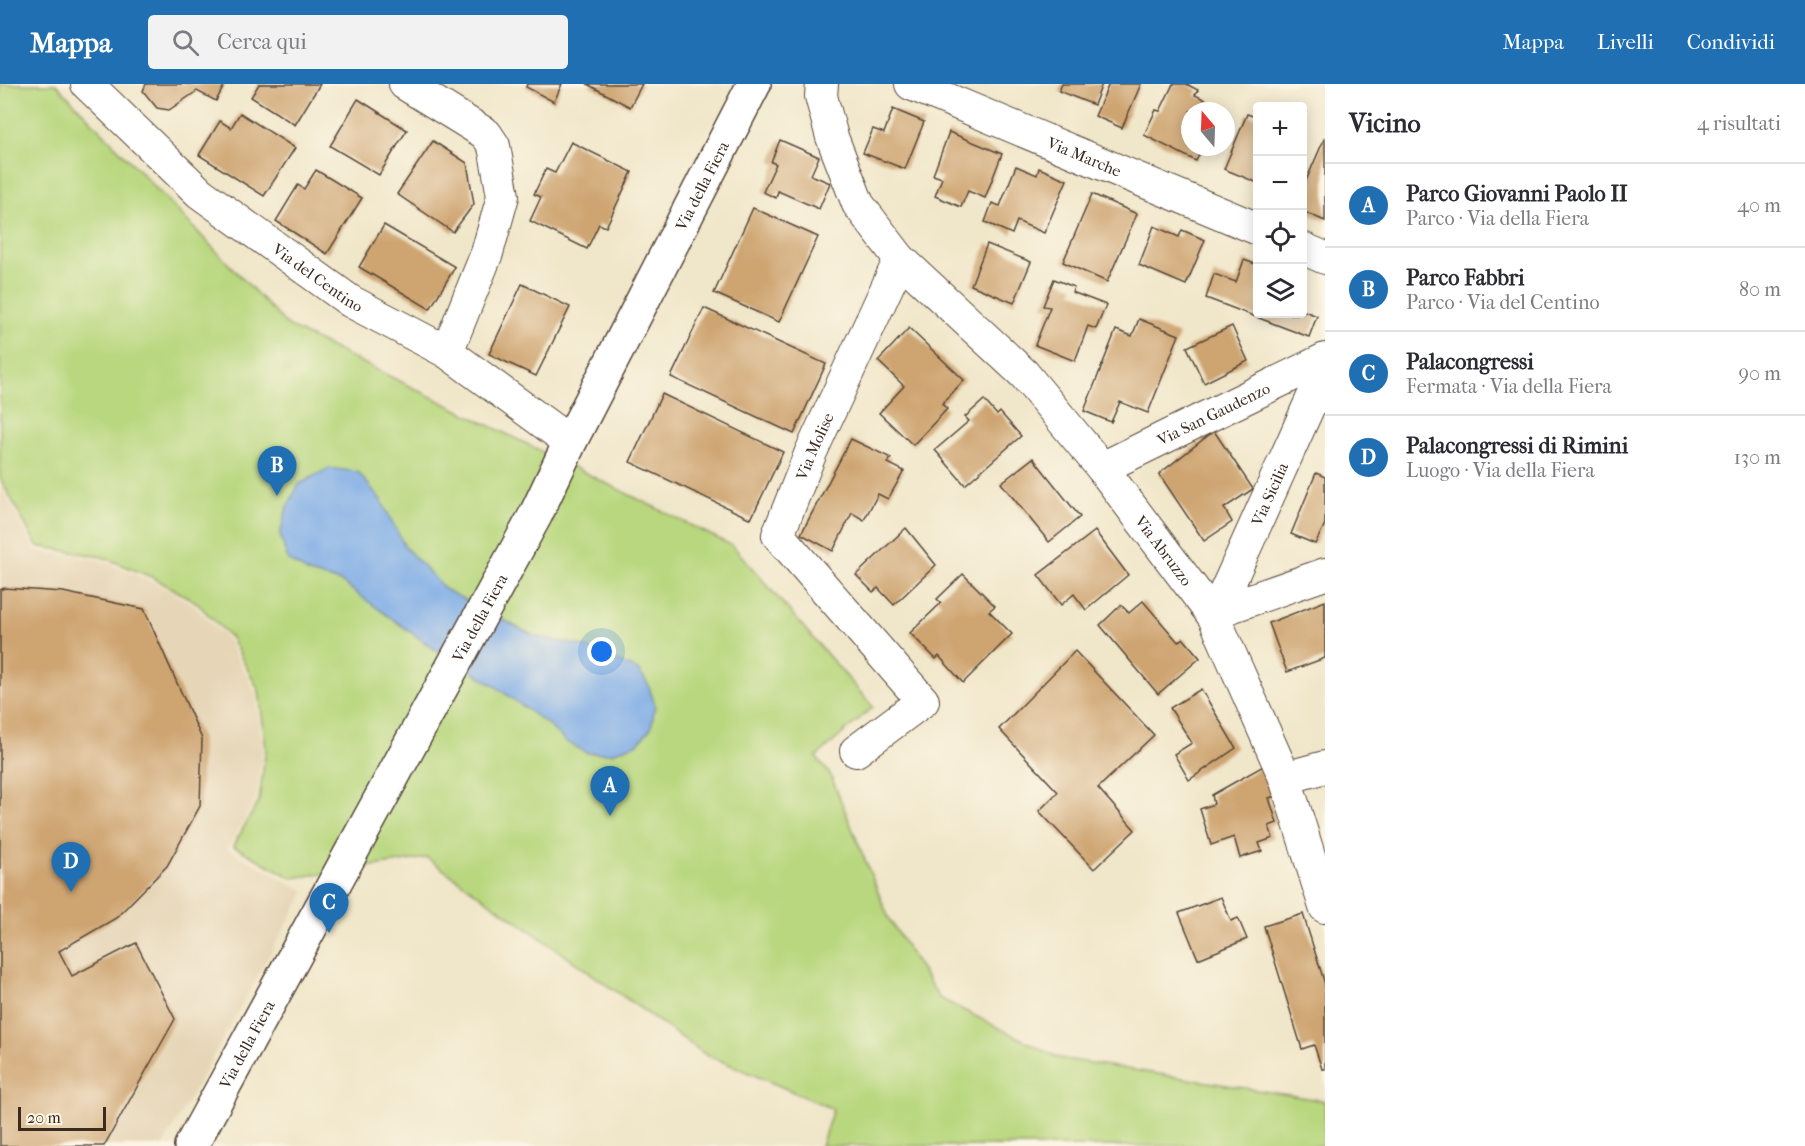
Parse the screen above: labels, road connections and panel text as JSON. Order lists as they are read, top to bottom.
{
  "streets": {
    "street": [
      "Via Marche",
      "Via della Fiera",
      "Via del Centino",
      "Via San Gaudenzo",
      "Via Molise",
      "Via Sicilia",
      "Via Abruzzo"
    ]
  },
  "crossings": [
    ["Via della Fiera", "Via del Centino"],
    ["Via San Gaudenzo", "Via Abruzzo"],
    ["Via Molise", "Via Abruzzo"],
    ["Via Sicilia", "Via Abruzzo"]
  ],
  "scale_bar": "20 m",
  "north": "top",
  "page": {
    "header": "Mappa",
    "search": "Cerca qui",
    "nav": ["Mappa", "Livelli", "Condividi"],
    "heading": ["Vicino", "4 risultati"],
    "map_buttons": ["+", "−"],
    "list": [
      {
        "mark": "A",
        "name": "Parco Giovanni Paolo II",
        "note": "Parco · Via della Fiera",
        "value": "40 m"
      },
      {
        "mark": "B",
        "name": "Parco Fabbri",
        "note": "Parco · Via del Centino",
        "value": "80 m"
      },
      {
        "mark": "C",
        "name": "Palacongressi",
        "note": "Fermata · Via della Fiera",
        "value": "90 m"
      },
      {
        "mark": "D",
        "name": "Palacongressi di Rimini",
        "note": "Luogo · Via della Fiera",
        "value": "130 m"
      }
    ],
    "pins": [
      "B",
      "A",
      "D",
      "C"
    ],
    "scale": "20 m"
  }
}
